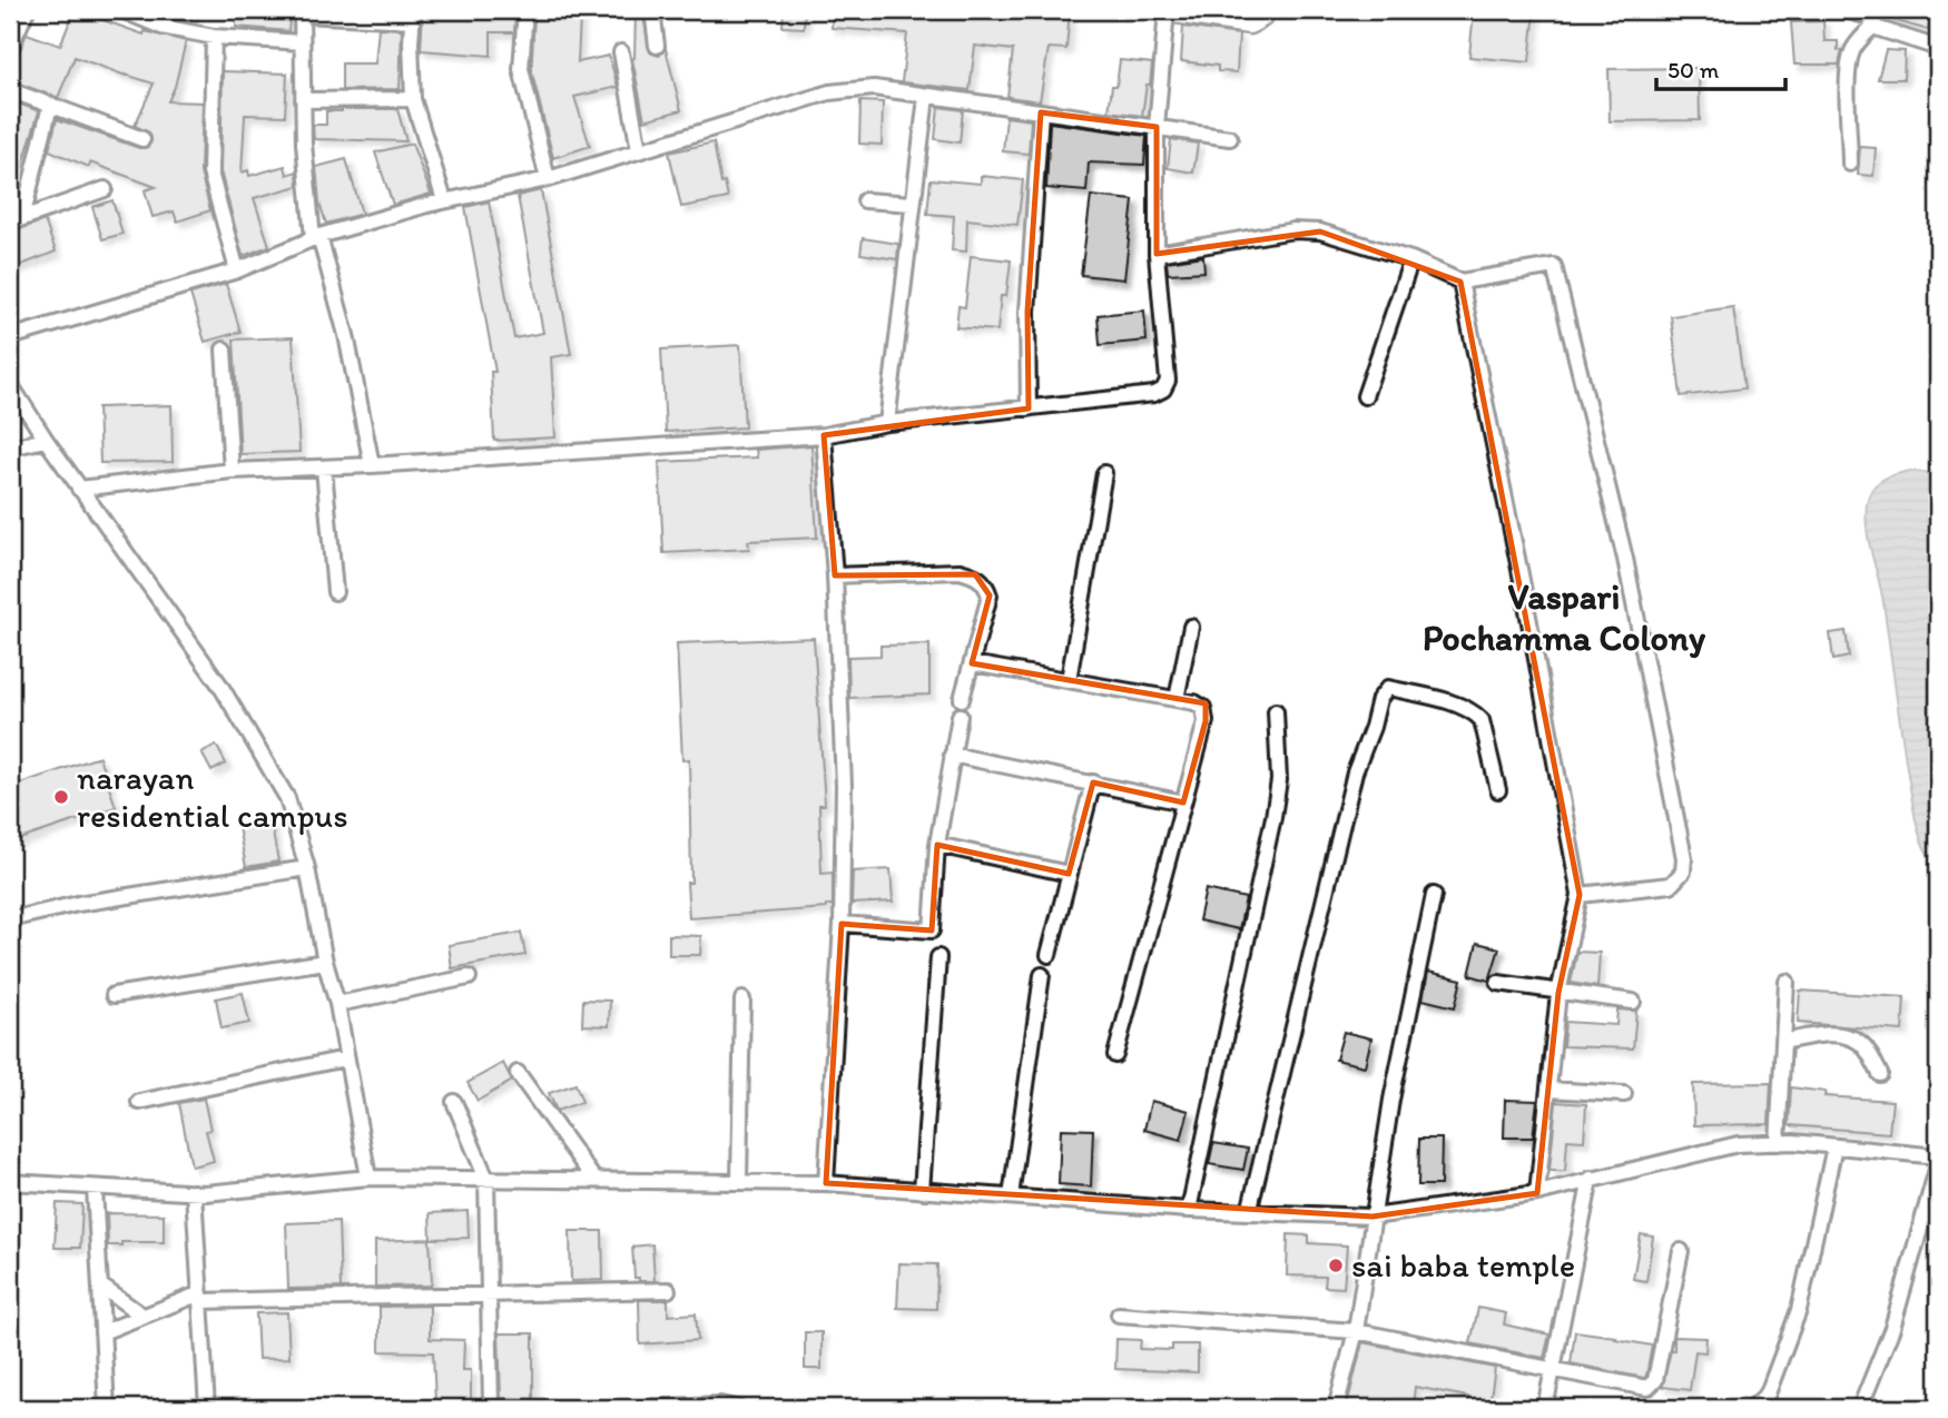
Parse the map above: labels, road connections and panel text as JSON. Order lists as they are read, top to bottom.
{
  "districts": ["Vaspari Pochamma Colony"],
  "places": ["narayan residential campus", "sai baba temple"],
  "scale_bar": "50 m"
}
